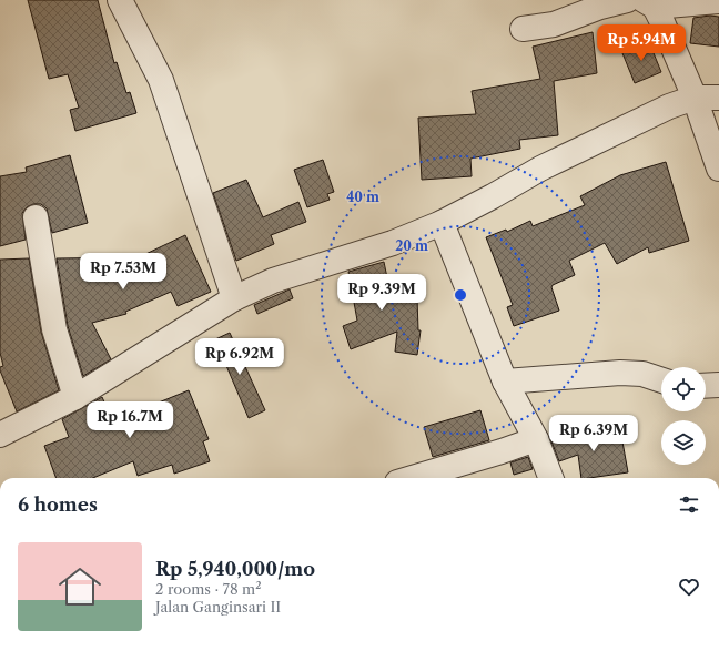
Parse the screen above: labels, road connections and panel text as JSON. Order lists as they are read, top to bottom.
{
  "page": {
    "price": [
      "Rp 5.94M",
      "Rp 7.53M",
      "Rp 9.39M",
      "Rp 6.92M",
      "Rp 16.7M",
      "Rp 6.39M"
    ],
    "heading": "6 homes",
    "list": [
      {
        "name": "Rp 5,940,000/mo",
        "note": "2 rooms · 78 m² · Jalan Ganginsari II"
      }
    ]
  },
  "rings": ["40 m", "20 m"]
}
